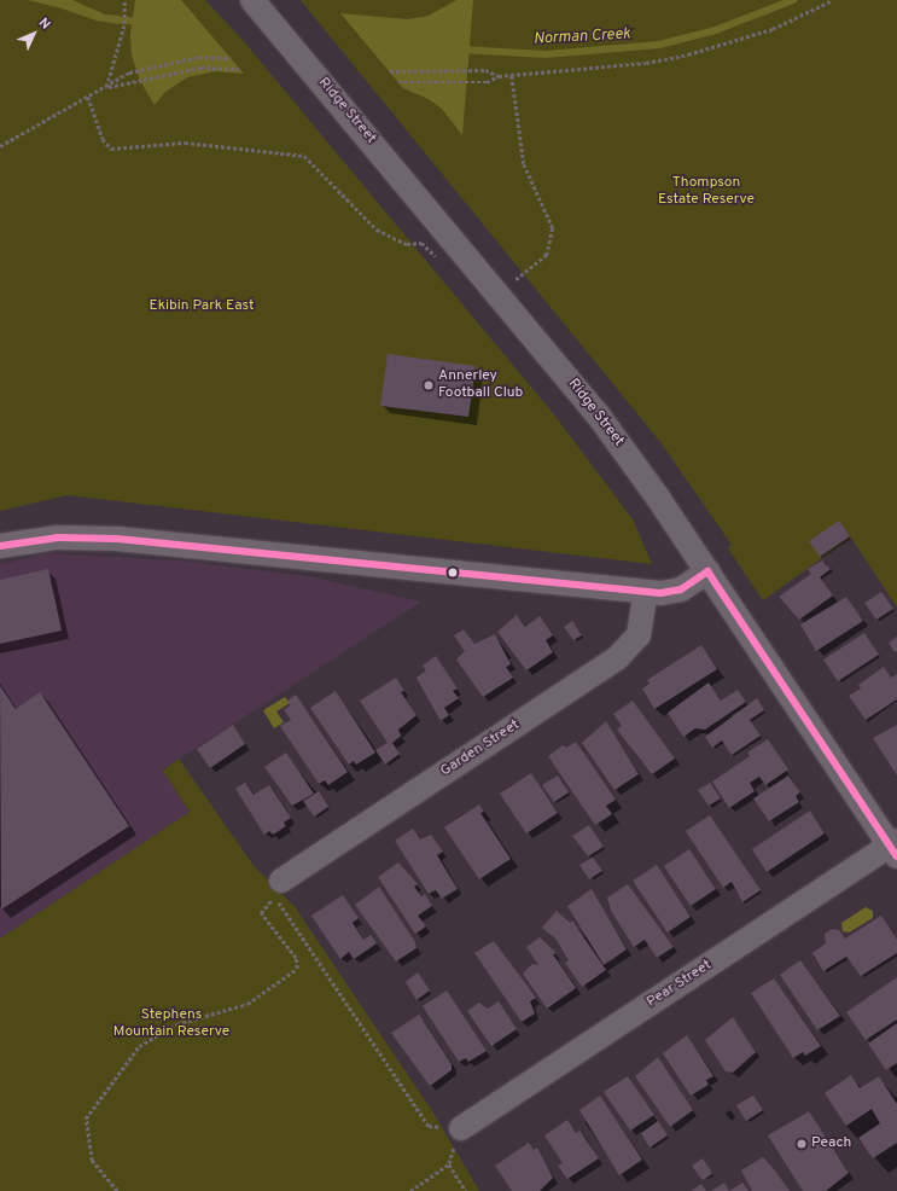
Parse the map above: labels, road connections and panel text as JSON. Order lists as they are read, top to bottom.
{
  "streets": {
    "street": ["Ridge Street", "Garden Street", "Pear Street"]
  },
  "crossings": [
    ["Ridge Street", "Pear Street"]
  ],
  "water": ["Norman Creek"],
  "parks": ["Thompson Estate Reserve", "Ekibin Park East", "Stephens Mountain Reserve"],
  "places": ["Annerley Football Club", "Peach"],
  "north": "top right"
}
